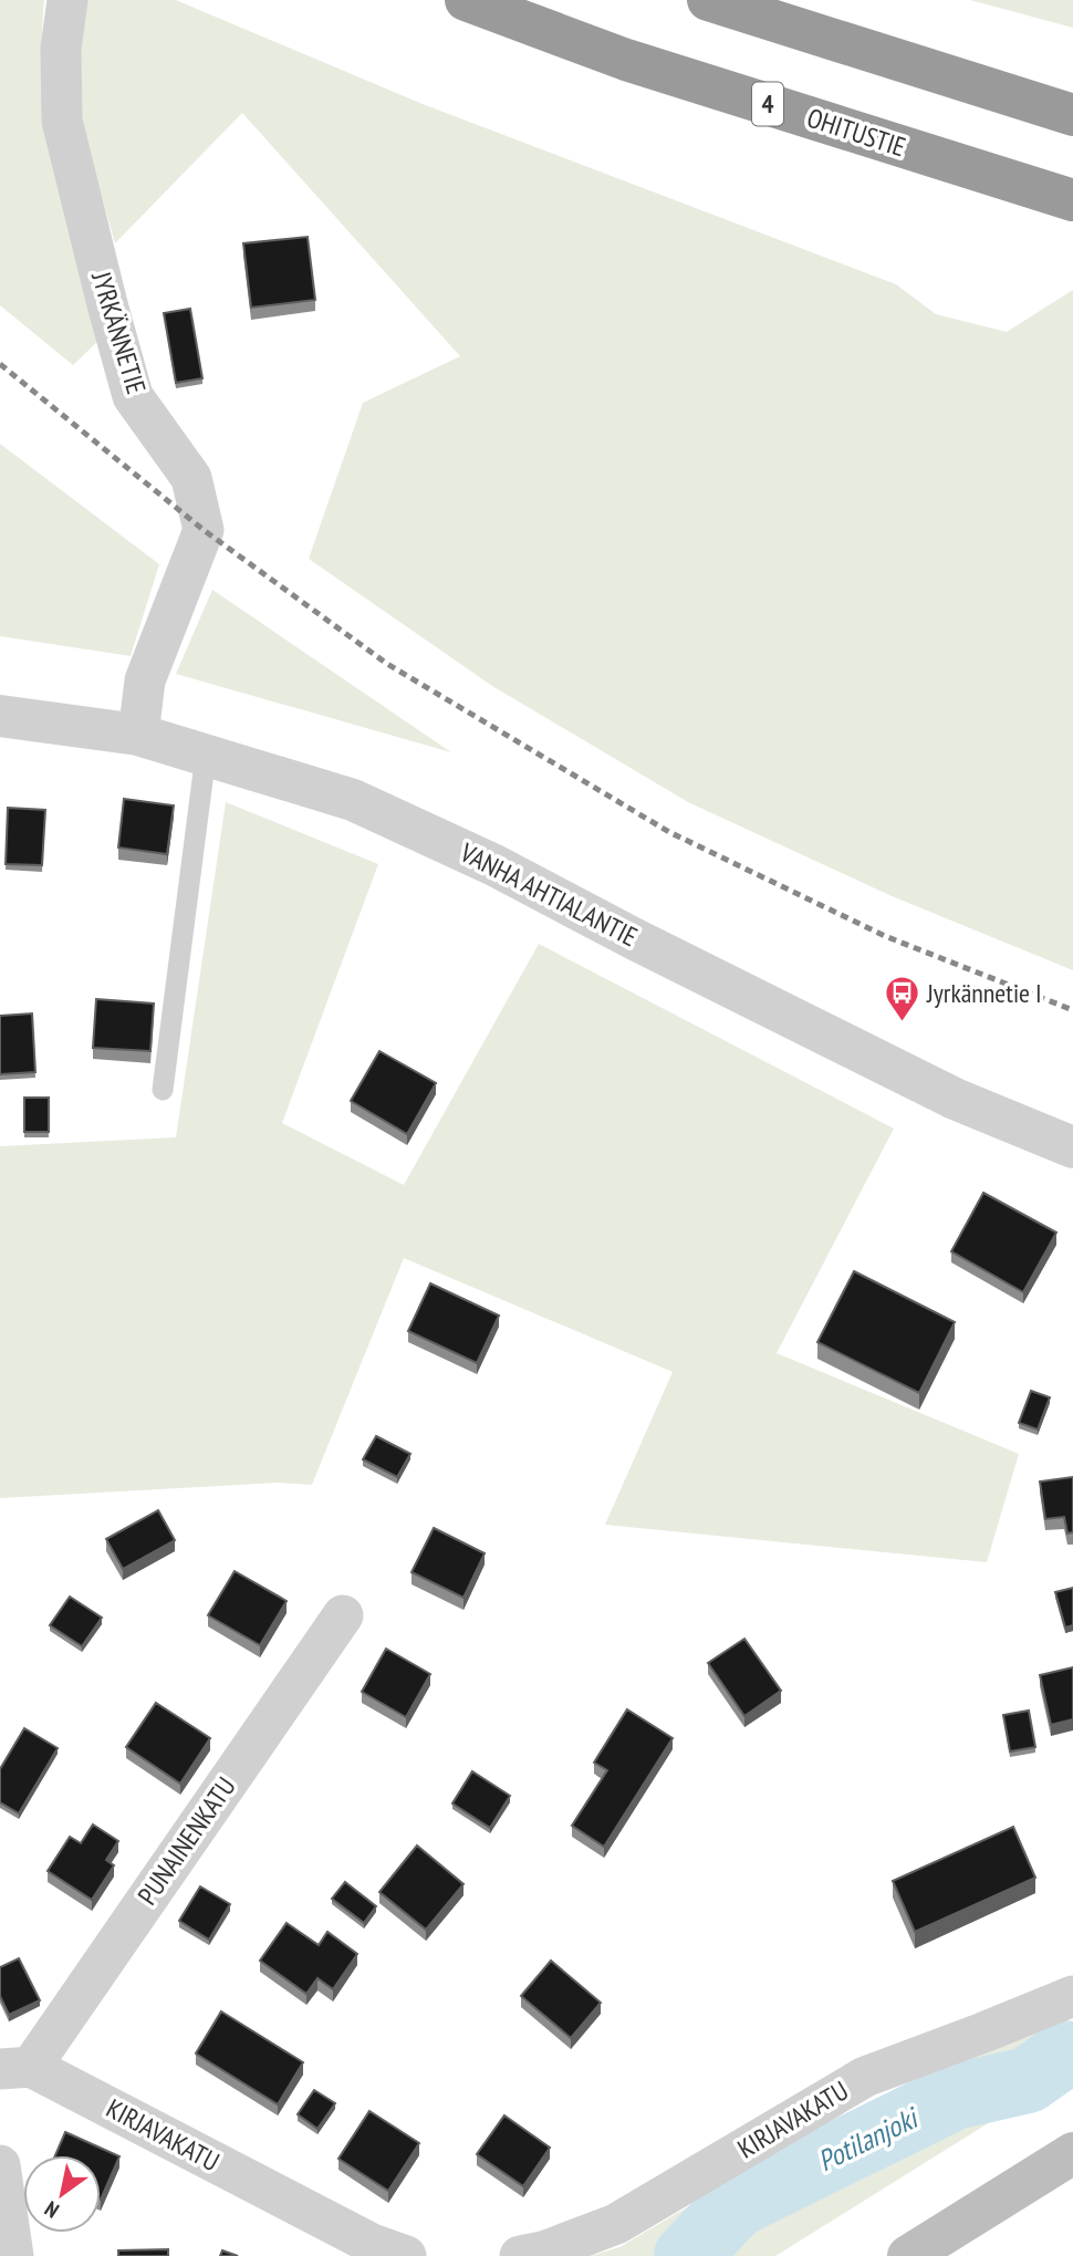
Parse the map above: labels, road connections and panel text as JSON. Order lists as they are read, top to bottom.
{
  "streets": {
    "highway": ["4", "OHITUSTIE"],
    "street": [
      "JYRKÄNNETIE",
      "VANHA AHTIALANTIE",
      "PUNAINENKATU",
      "KIRJAVAKATU"
    ]
  },
  "crossings": [
    ["JYRKÄNNETIE", "VANHA AHTIALANTIE"],
    ["PUNAINENKATU", "KIRJAVAKATU"]
  ],
  "water": ["Potilanjoki"],
  "places": {
    "bus stop": ["Jyrkännetie I"]
  },
  "north": "bottom left"
}
